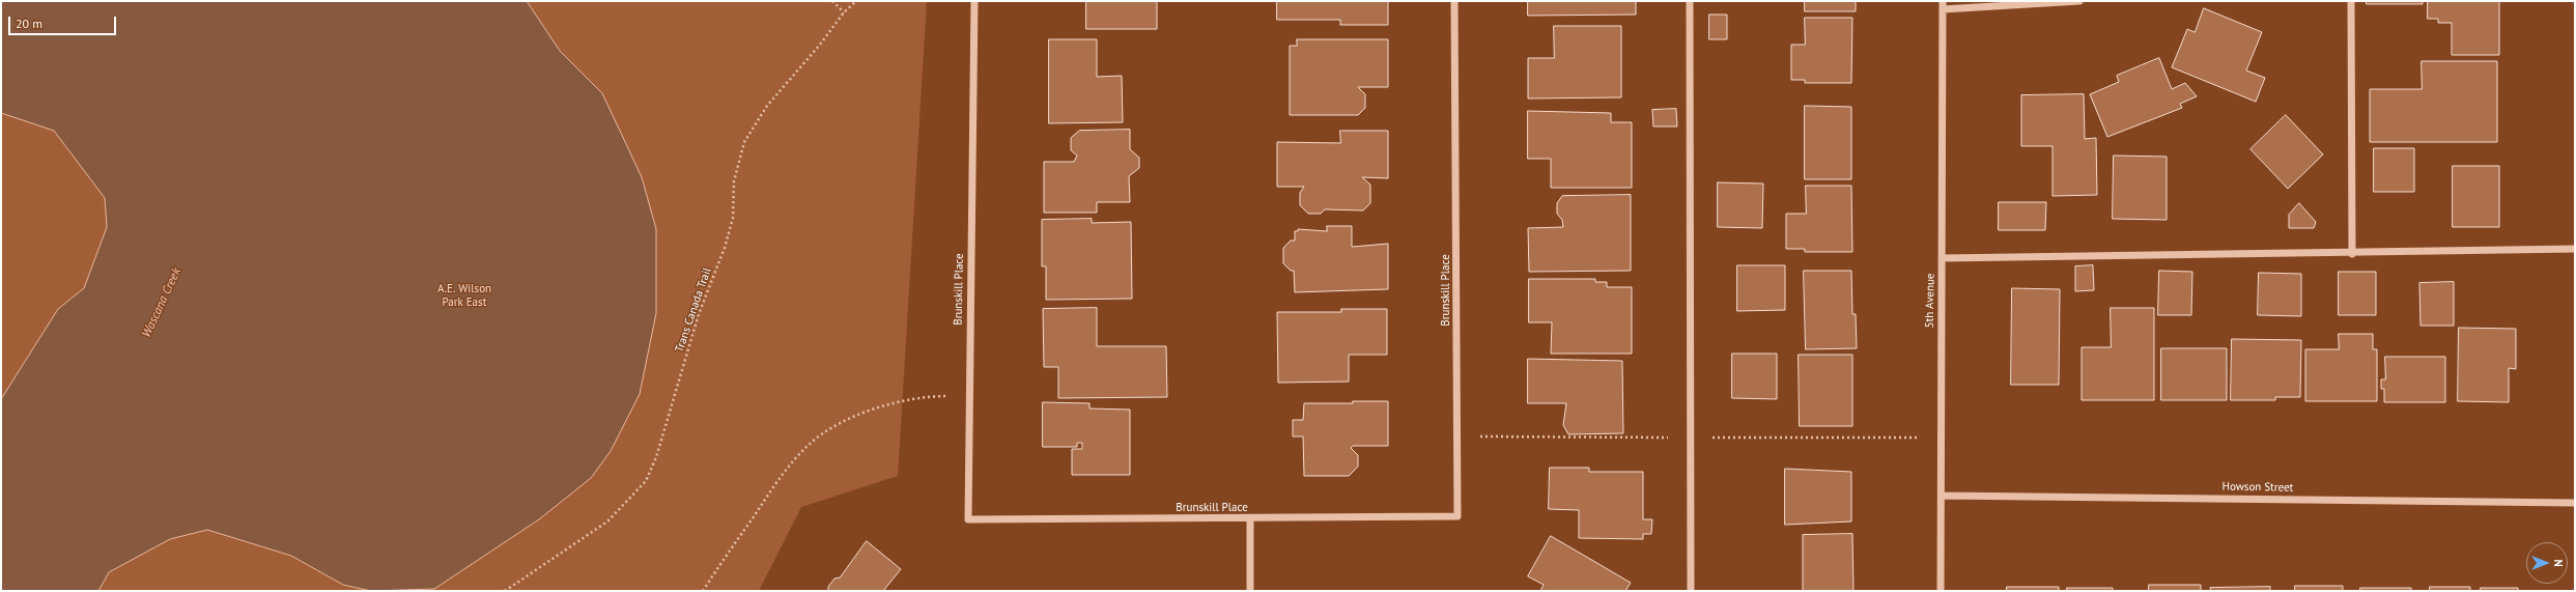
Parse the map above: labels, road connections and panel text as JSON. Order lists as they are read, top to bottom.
{
  "streets": {
    "street": ["Brunskill Place", "5th Avenue", "Howson Street"],
    "path": ["Trans Canada Trail"]
  },
  "crossings": [
    ["5th Avenue", "Howson Street"]
  ],
  "water": ["Wascana Creek"],
  "parks": ["A.E. Wilson Park East"],
  "scale_bar": "20 m",
  "north": "right"
}
